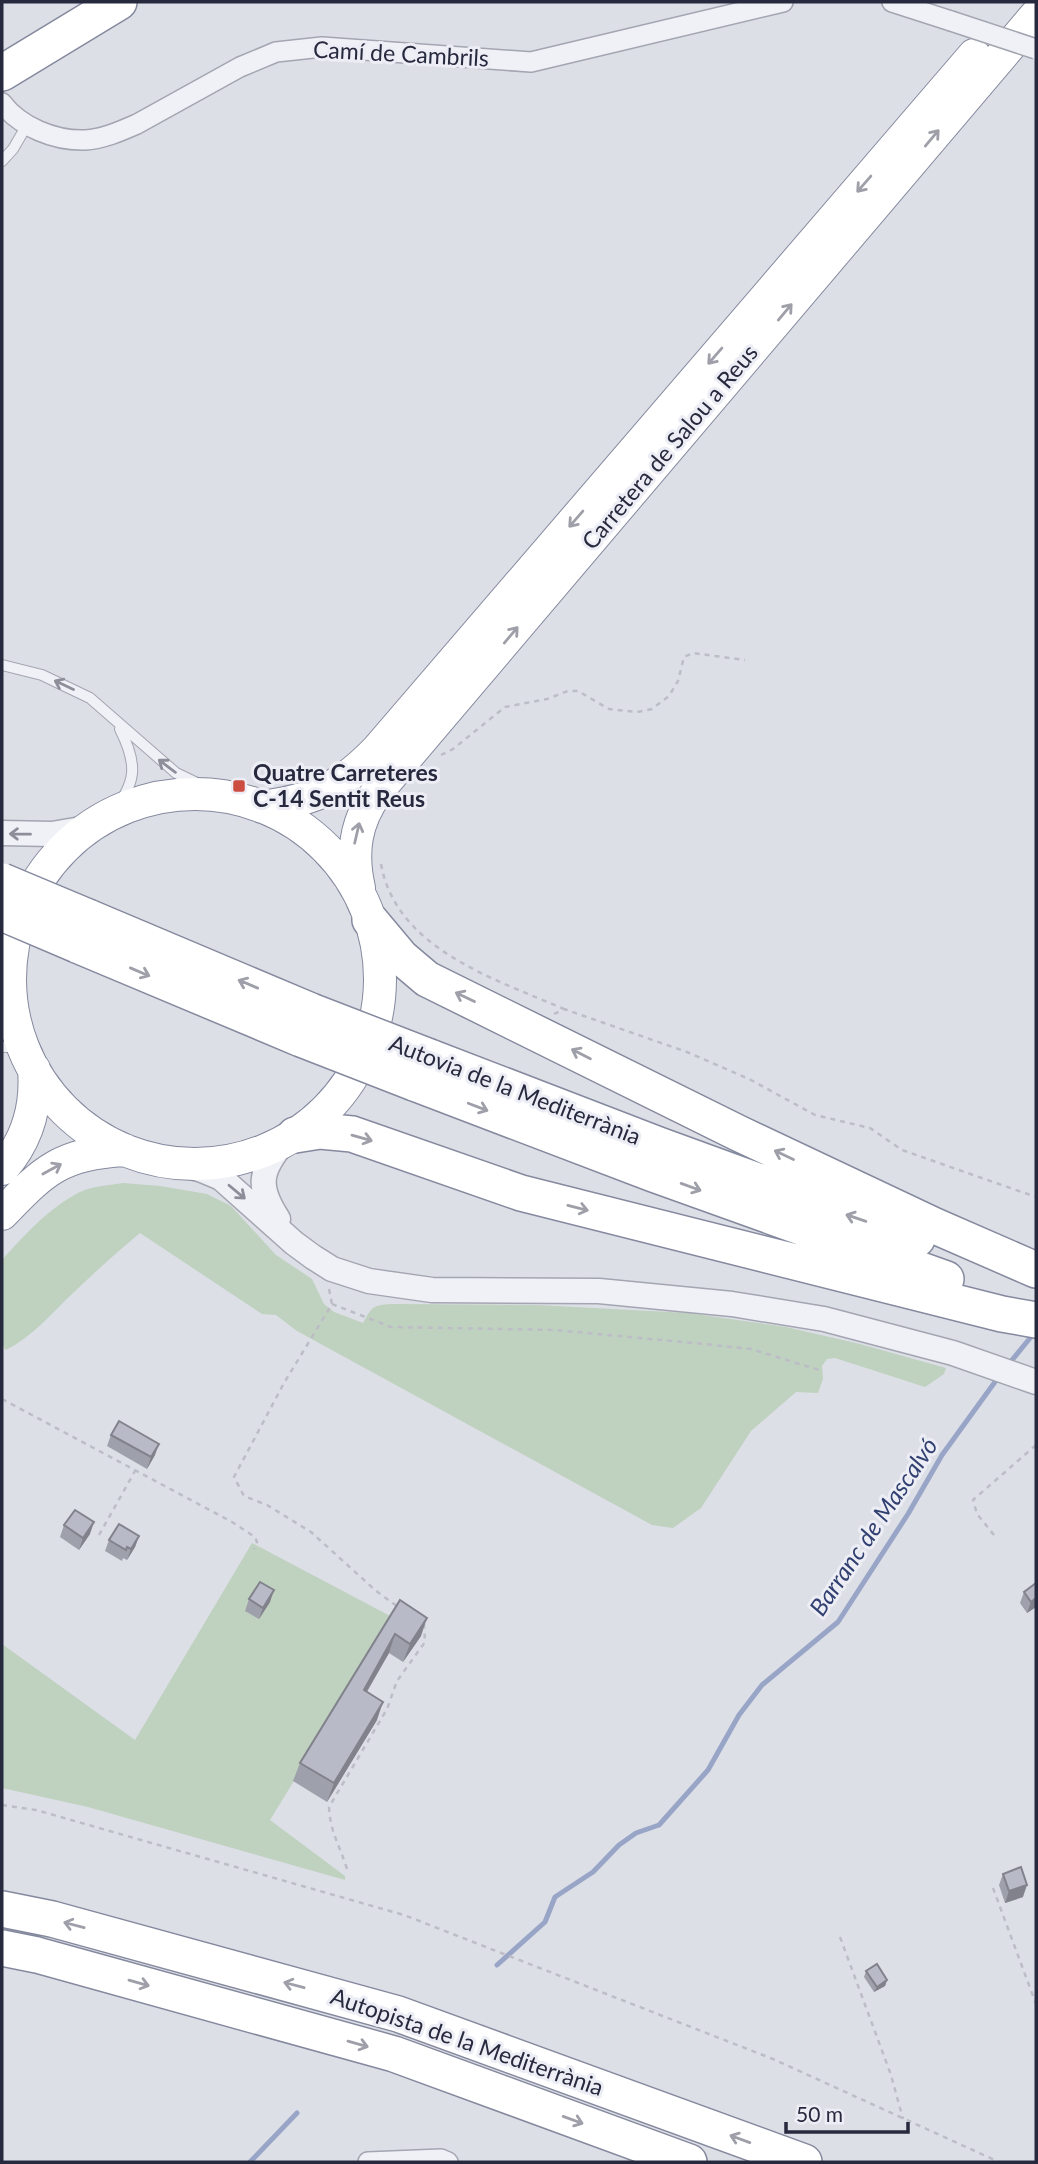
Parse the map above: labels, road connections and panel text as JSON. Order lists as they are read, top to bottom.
{
  "streets": {
    "highway": ["Carretera de Salou a Reus", "Autovia de la Mediterrània", "Autopista de la Mediterrània"],
    "street": ["Camí de Cambrils"]
  },
  "water": ["Barranc de Mascalvó"],
  "places": {
    "transit": ["Quatre Carreteres C-14 Sentit Reus"]
  },
  "scale_bar": "50 m"
}
